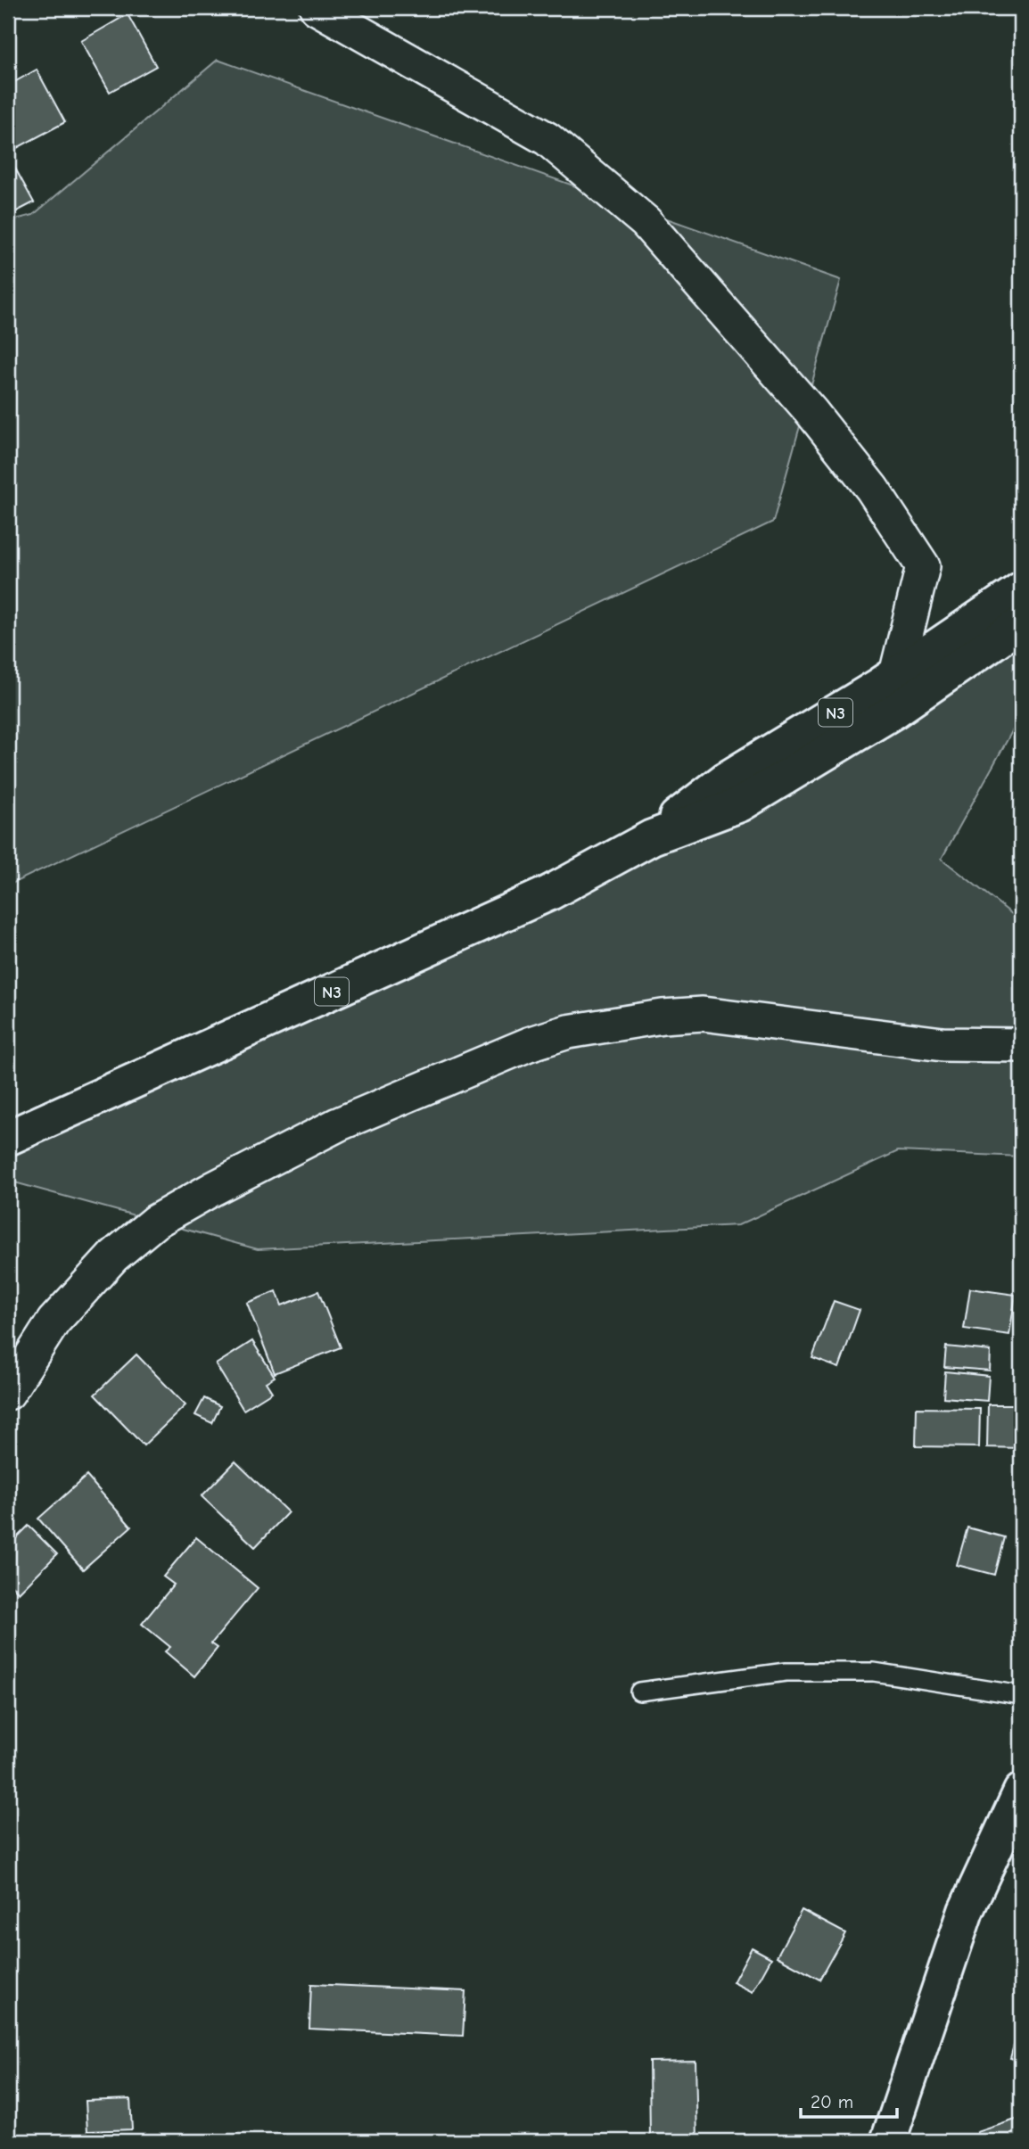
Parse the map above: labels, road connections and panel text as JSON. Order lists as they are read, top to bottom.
{
  "streets": {
    "main road": ["N3"]
  },
  "scale_bar": "20 m"
}
